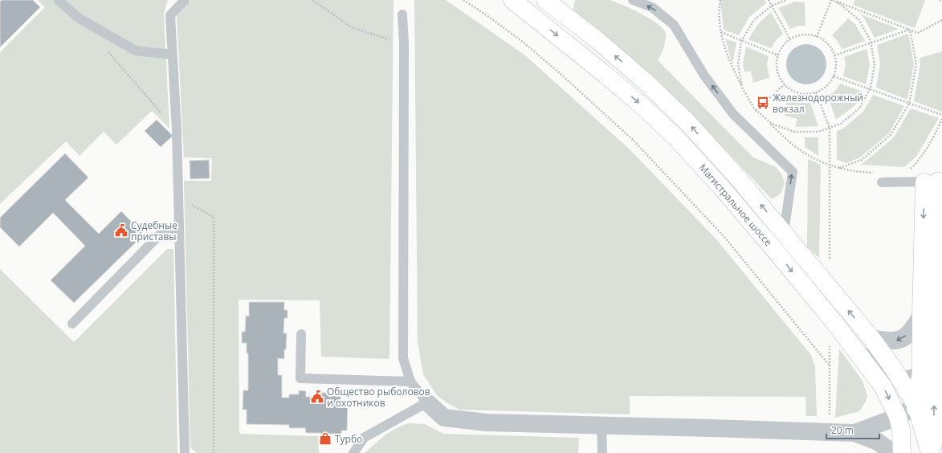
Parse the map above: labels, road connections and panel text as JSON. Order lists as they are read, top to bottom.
{
  "streets": {
    "main road": ["Магистральное шоссе"]
  },
  "places": {
    "bus stop": ["Железнодорожный вокзал"],
    "public building": ["Судебные приставы", "Общество рыболовов и охотников"],
    "shop": ["Турбо"]
  },
  "scale_bar": "20 m"
}
